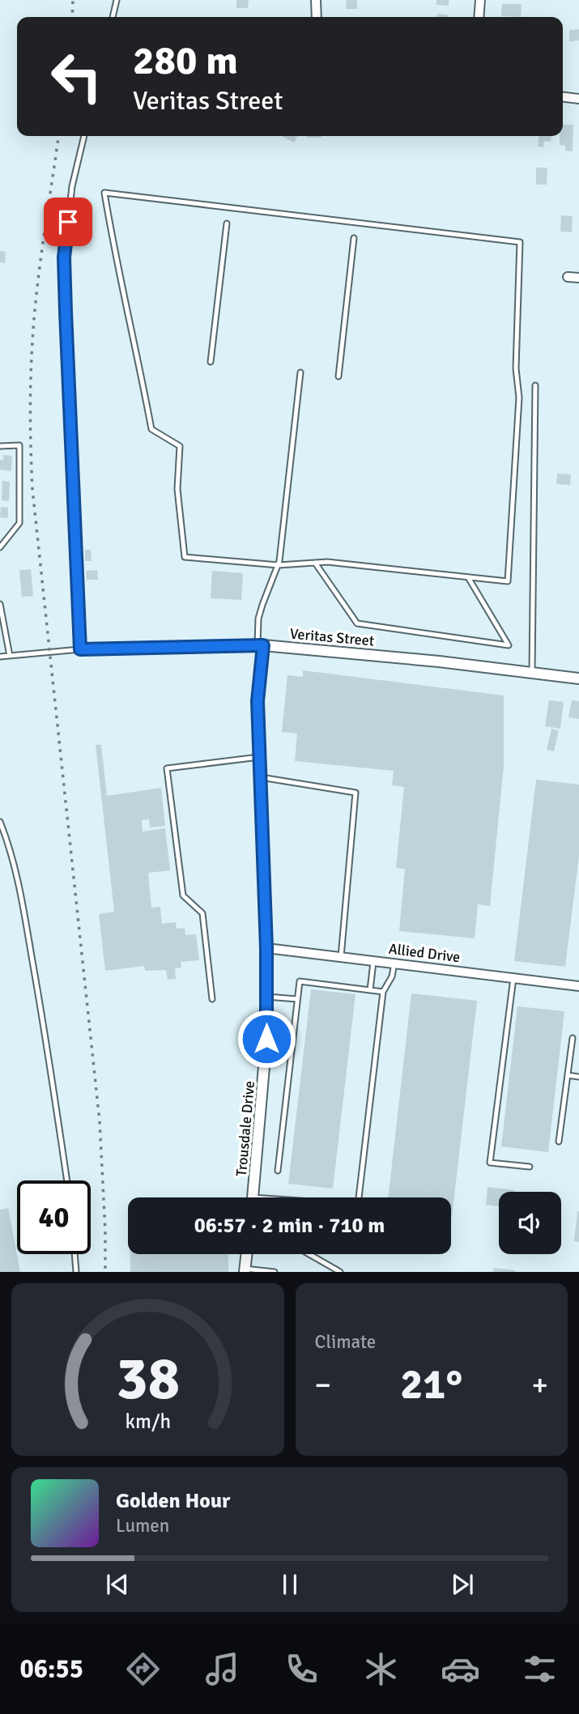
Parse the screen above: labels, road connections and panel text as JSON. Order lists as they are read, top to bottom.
{
  "streets": {
    "street": ["Veritas Street", "Allied Drive", "Trousdale Drive"]
  },
  "crossings": [
    ["Veritas Street", "Trousdale Drive"],
    ["Allied Drive", "Trousdale Drive"]
  ],
  "page": {
    "turn": ["280 m", "Veritas Street"],
    "limit": "40",
    "trip": "06:57 · 2 min · 710 m",
    "tile": "Climate",
    "heat": ["−", "21°", "+"],
    "song": ["Golden Hour", "Lumen"],
    "tabs": "06:55",
    "gauge": ["38", "km/h"]
  }
}
